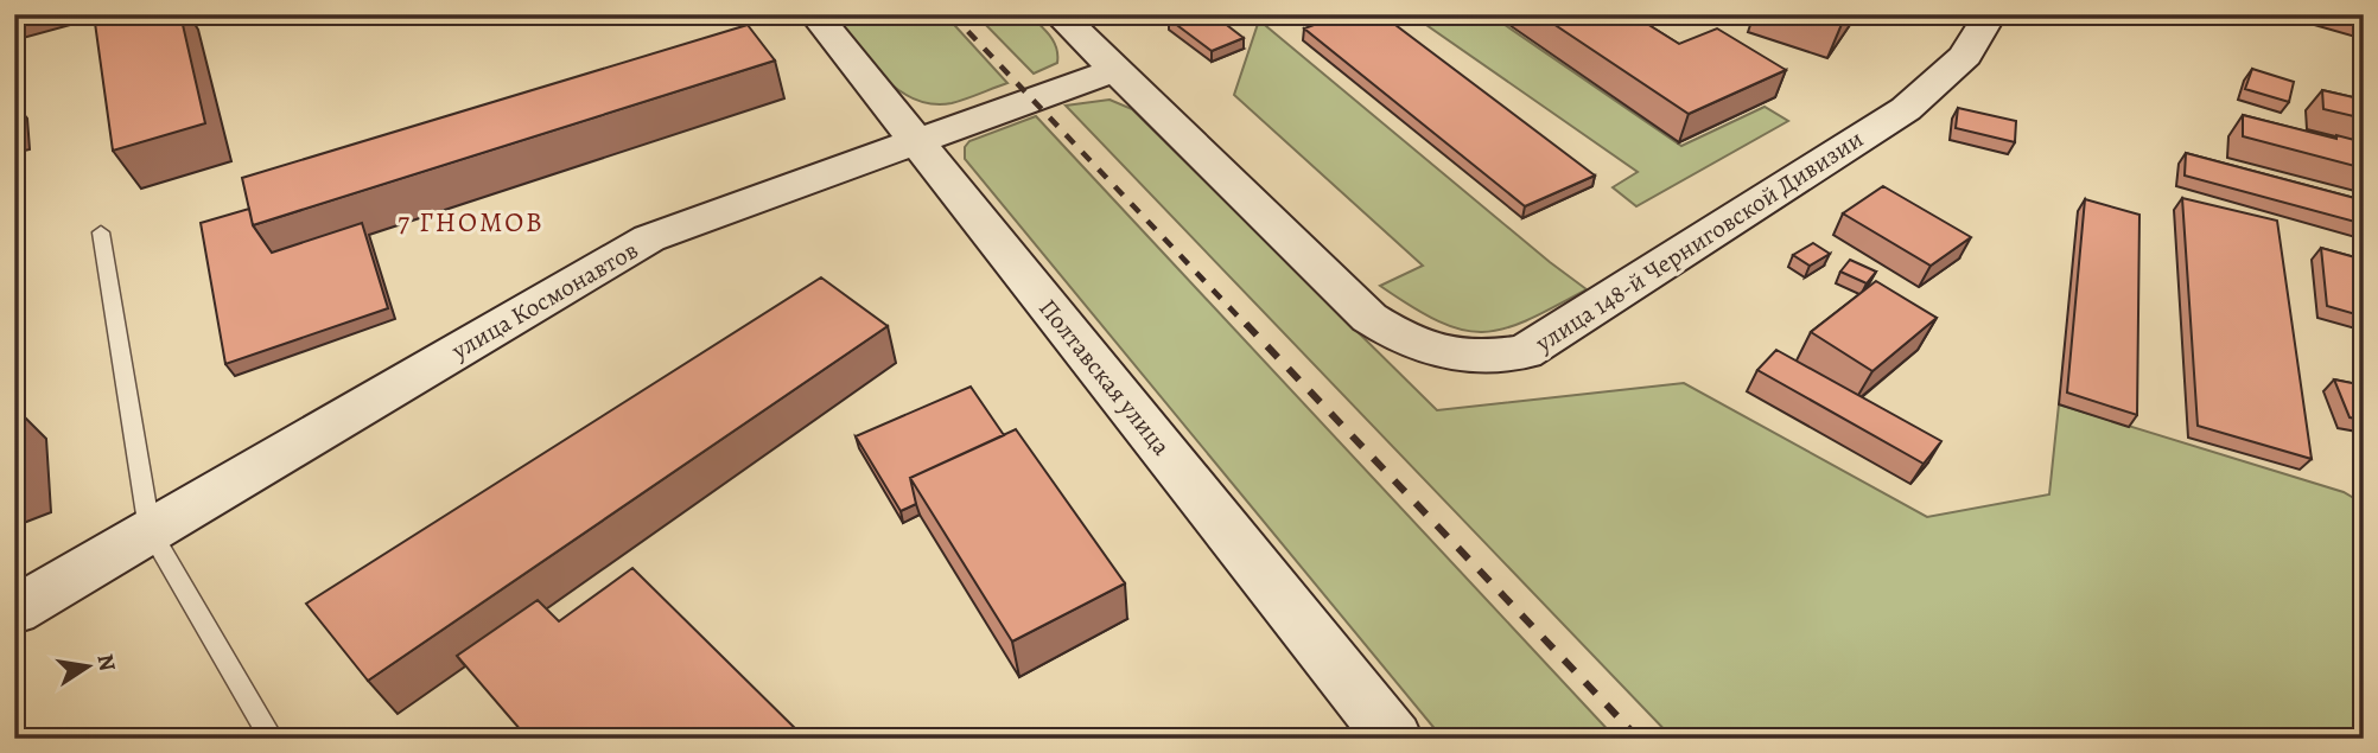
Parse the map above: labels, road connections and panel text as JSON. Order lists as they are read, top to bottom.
{
  "streets": {
    "street": ["улица 148-й Черниговской Дивизии", "улица Космонавтов", "Полтавская улица"]
  },
  "crossings": [
    ["улица 148-й Черниговской Дивизии", "улица Космонавтов"],
    ["улица Космонавтов", "Полтавская улица"]
  ],
  "districts": ["7 ГНОМОВ"],
  "north": "right"
}
